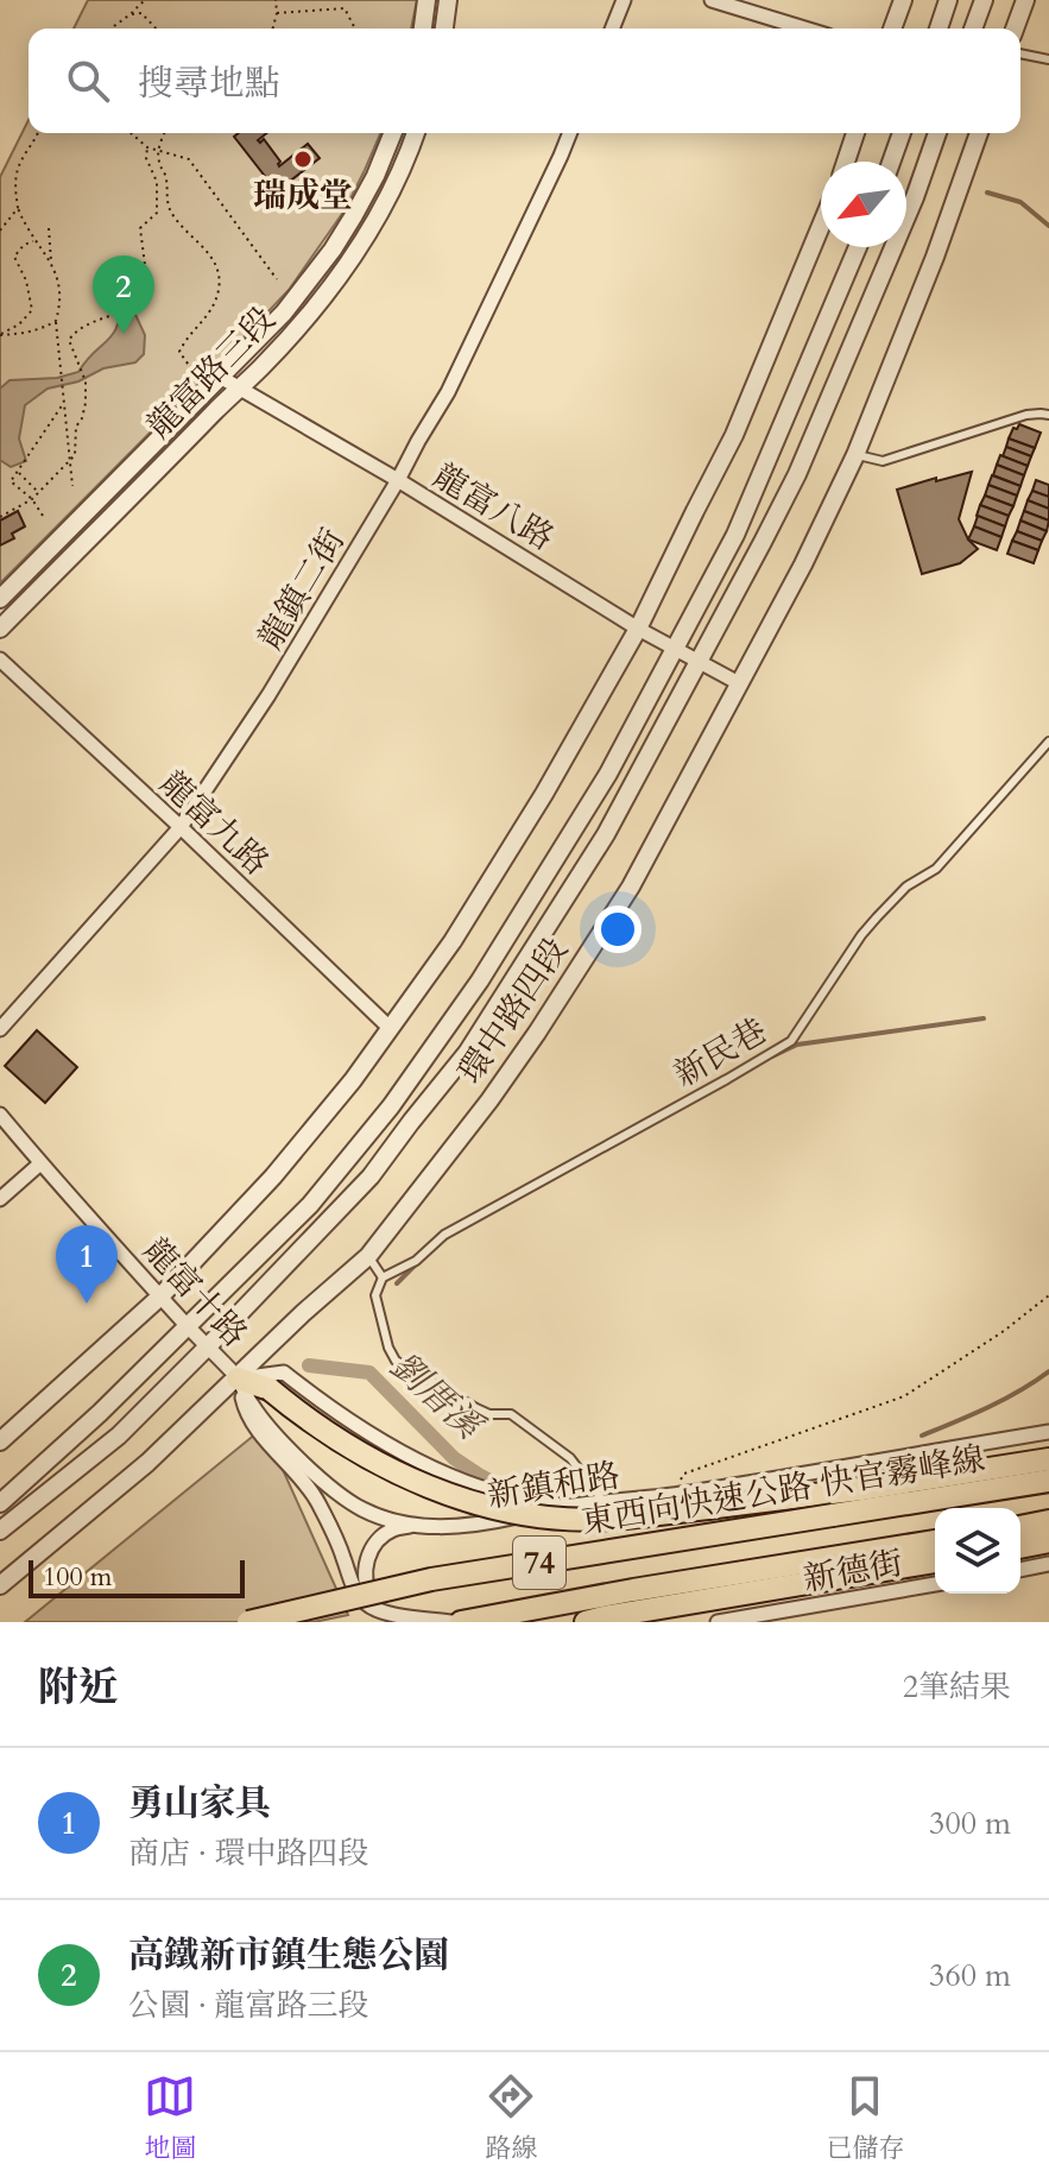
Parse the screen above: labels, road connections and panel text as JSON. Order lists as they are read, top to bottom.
{
  "streets": {
    "highway": ["東西向快速公路 快官霧峰線", "74"],
    "street": [
      "龍富路三段",
      "龍富八路",
      "龍鎮二街",
      "龍富九路",
      "環中路四段",
      "龍富十路",
      "新鎮和路",
      "新德街"
    ],
    "lane": ["新民巷"]
  },
  "crossings": [
    ["龍富路三段", "龍富八路"],
    ["龍富八路", "龍鎮二街"],
    ["龍富八路", "環中路四段"],
    ["龍鎮二街", "龍富九路"],
    ["環中路四段", "龍富十路"],
    ["環中路四段", "新鎮和路"],
    ["龍富十路", "新鎮和路"]
  ],
  "water": ["劉厝溪"],
  "places": ["瑞成堂"],
  "scale_bar": "100 m",
  "north": "bottom left",
  "page": {
    "search": "搜尋地點",
    "pins": ["2", "1"],
    "scale": "100 m",
    "heading": ["附近", "2筆結果"],
    "list": [
      {
        "mark": "1",
        "name": "勇山家具",
        "note": "商店 · 環中路四段",
        "value": "300 m"
      },
      {
        "mark": "2",
        "name": "高鐵新市鎮生態公園",
        "note": "公園 · 龍富路三段",
        "value": "360 m"
      }
    ],
    "nav": ["地圖", "路線", "已儲存"]
  }
}
